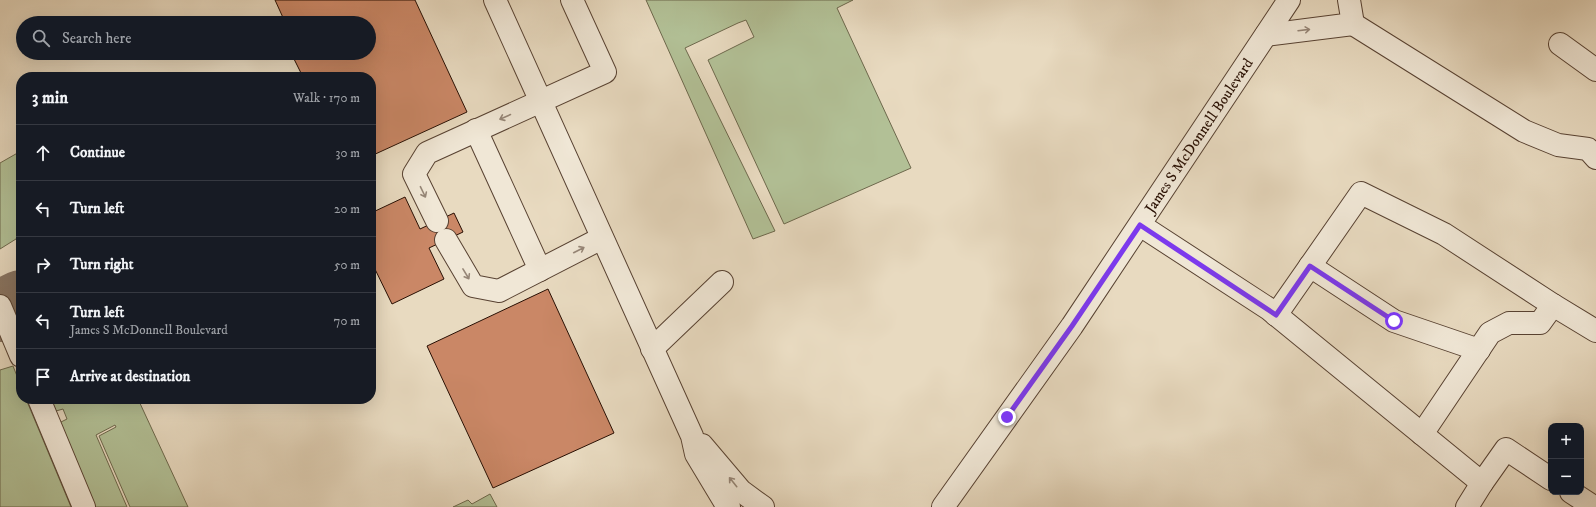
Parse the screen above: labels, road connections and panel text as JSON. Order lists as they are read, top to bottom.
{
  "streets": {
    "street": ["James S McDonnell Boulevard"]
  },
  "page": {
    "search": "Search here",
    "heading": ["3 min", "Walk · 170 m"],
    "list": [
      ["Continue", "30 m"],
      ["Turn left", "20 m"],
      ["Turn right", "50 m"],
      ["Turn left", "James S McDonnell Boulevard", "70 m"],
      "Arrive at destination"
    ],
    "map_buttons": ["+", "−"]
  }
}
